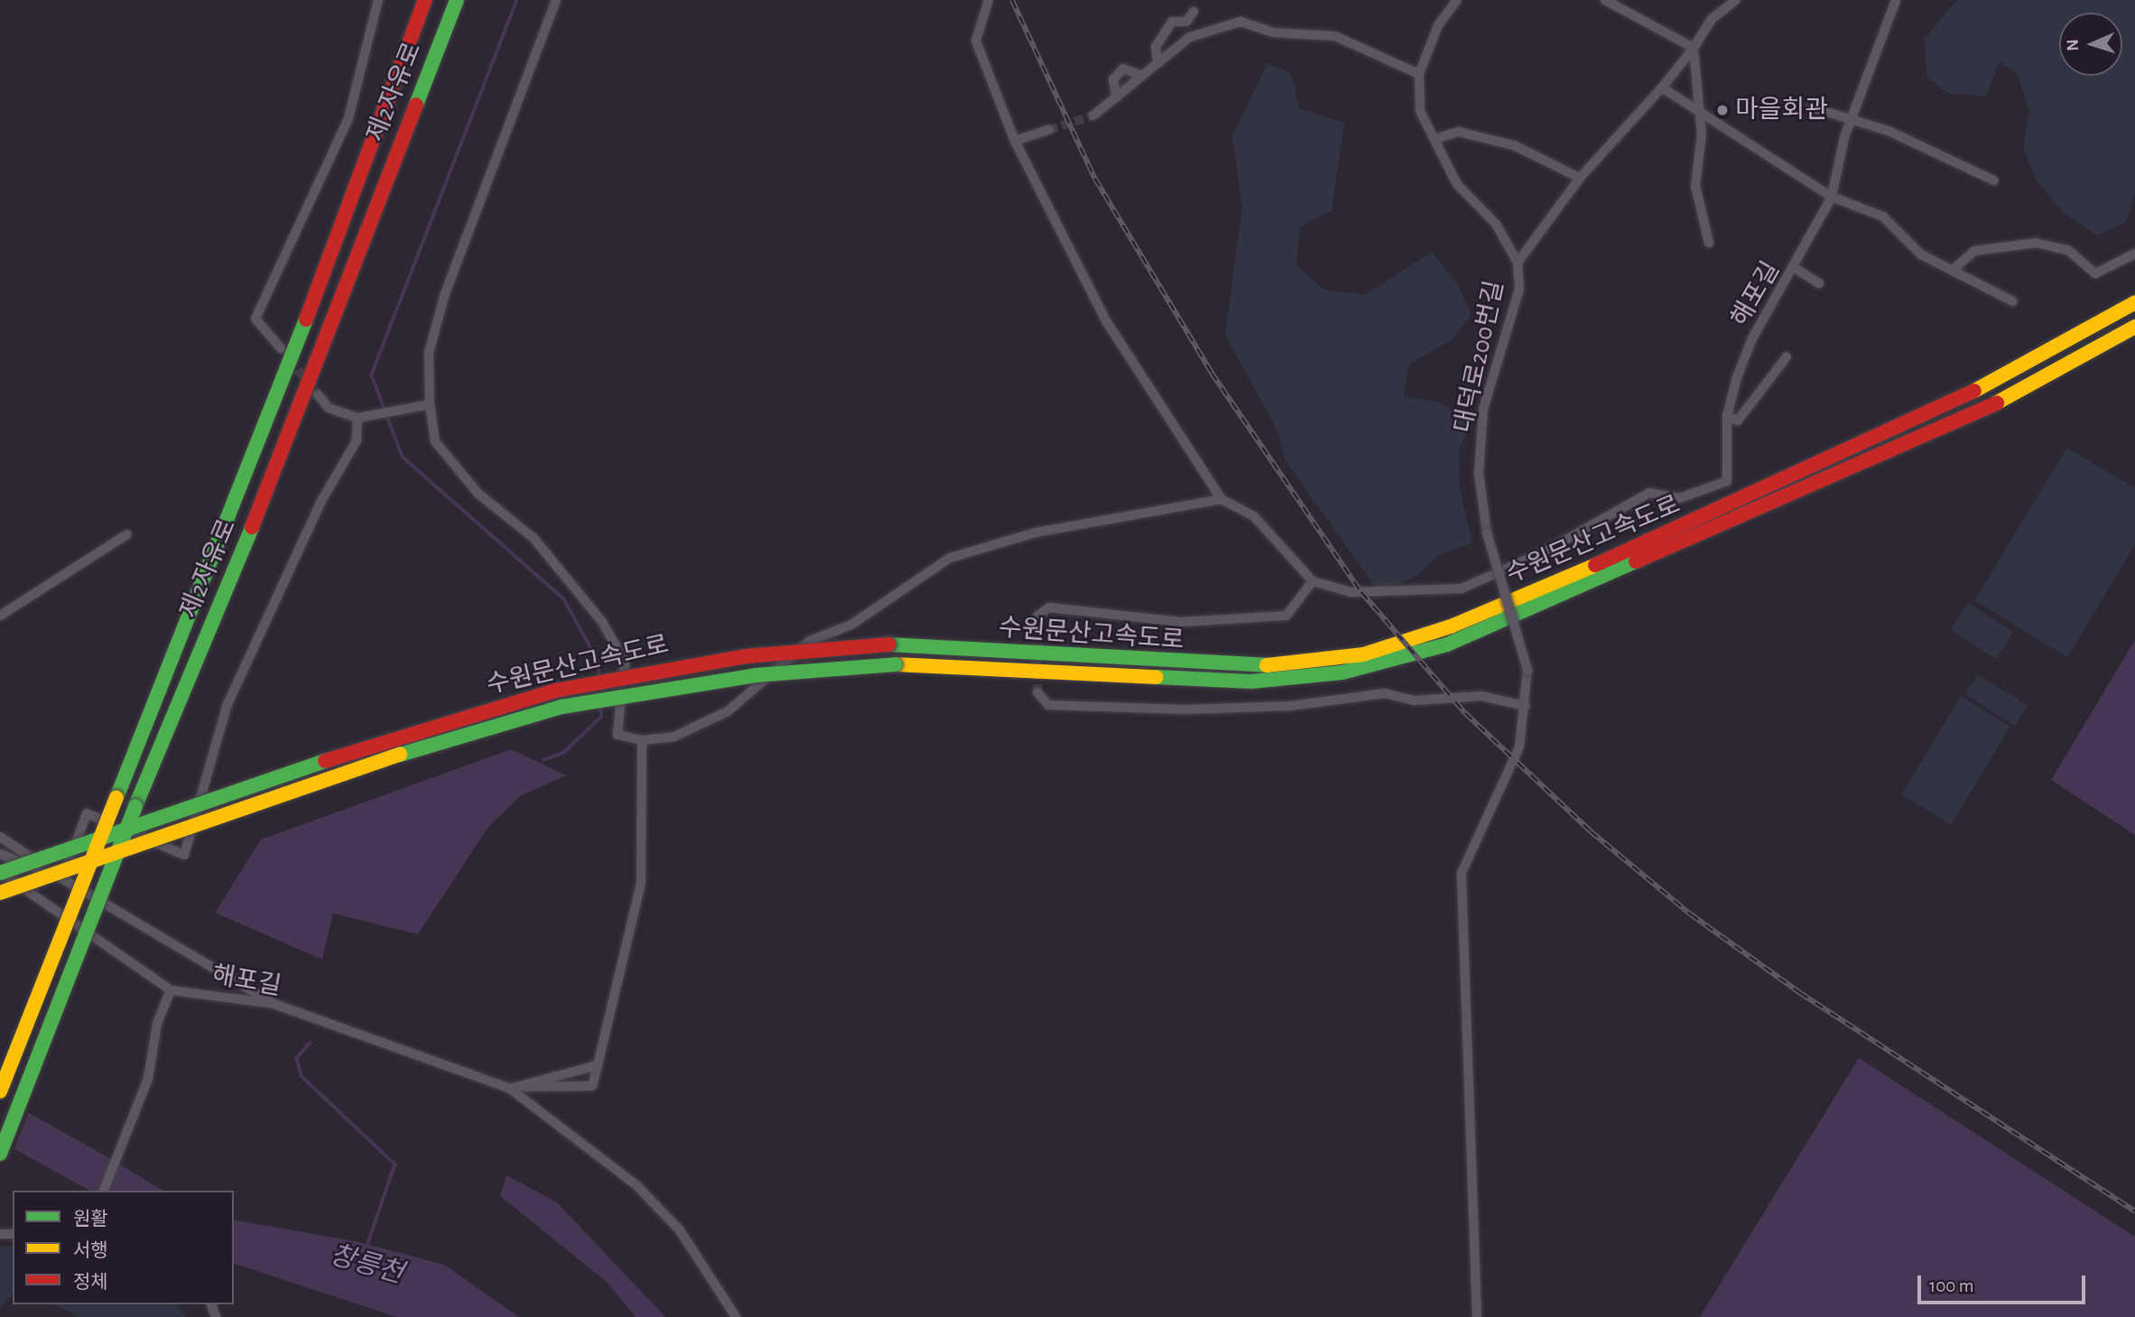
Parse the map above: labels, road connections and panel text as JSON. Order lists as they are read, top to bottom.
{
  "streets": {
    "highway": ["제2자유로", "수원문산고속도로"],
    "street": ["해포길", "대덕로200번길"]
  },
  "crossings": [
    ["해포길", "수원문산고속도로"]
  ],
  "water": ["창릉천"],
  "places": ["마을회관"],
  "legend": ["원활", "서행", "정체"],
  "scale_bar": "100 m",
  "north": "left"
}
